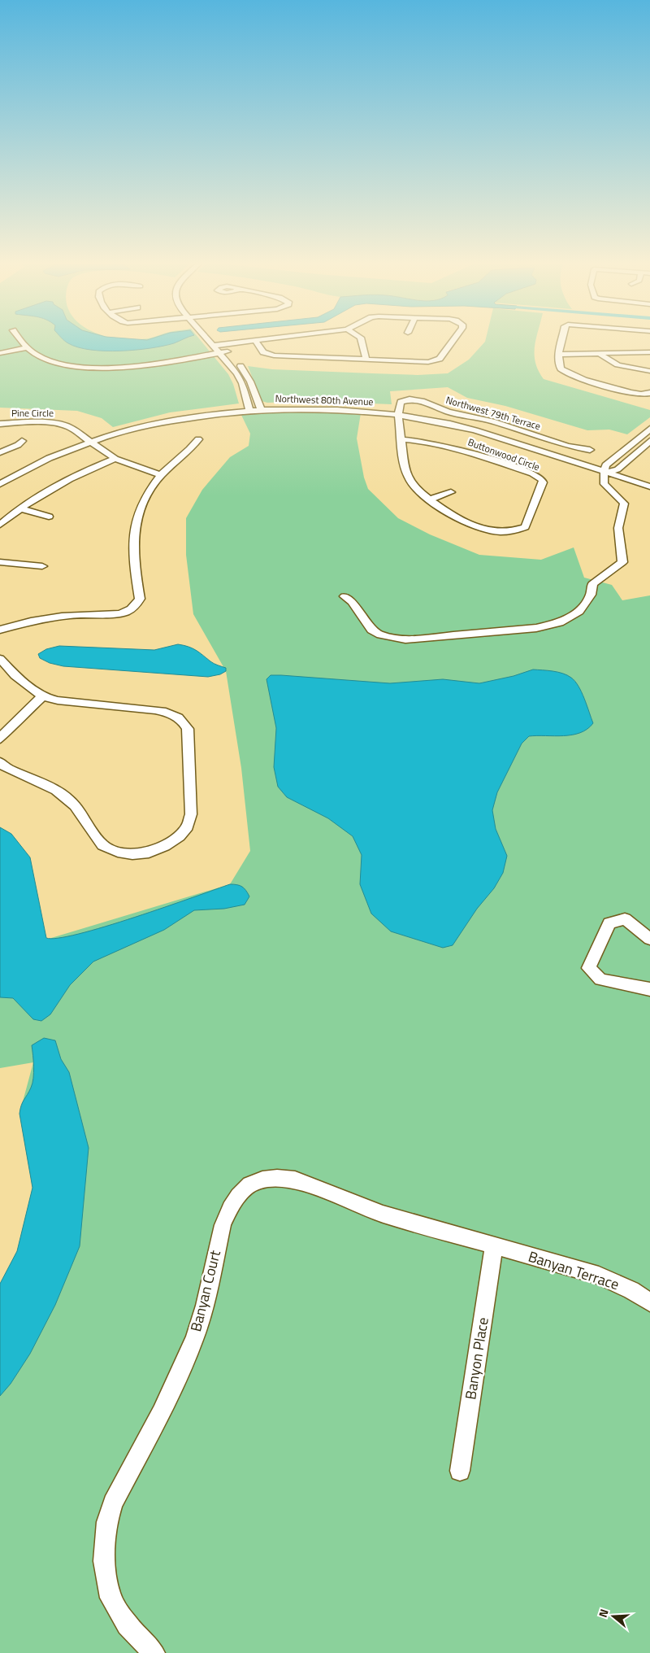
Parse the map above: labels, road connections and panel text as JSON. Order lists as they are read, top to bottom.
{
  "streets": {
    "street": [
      "Northwest 80th Avenue",
      "Pine Circle",
      "Northwest 79th Terrace",
      "Buttonwood Circle",
      "Banyan Terrace",
      "Banyan Court",
      "Banyon Place"
    ]
  },
  "crossings": [
    ["Northwest 80th Avenue", "Pine Circle"],
    ["Northwest 80th Avenue", "Northwest 79th Terrace"],
    ["Northwest 80th Avenue", "Buttonwood Circle"],
    ["Northwest 79th Terrace", "Buttonwood Circle"],
    ["Banyan Terrace", "Banyan Court"],
    ["Banyan Terrace", "Banyon Place"],
    ["Banyan Court", "Banyon Place"]
  ],
  "north": "left"
}
